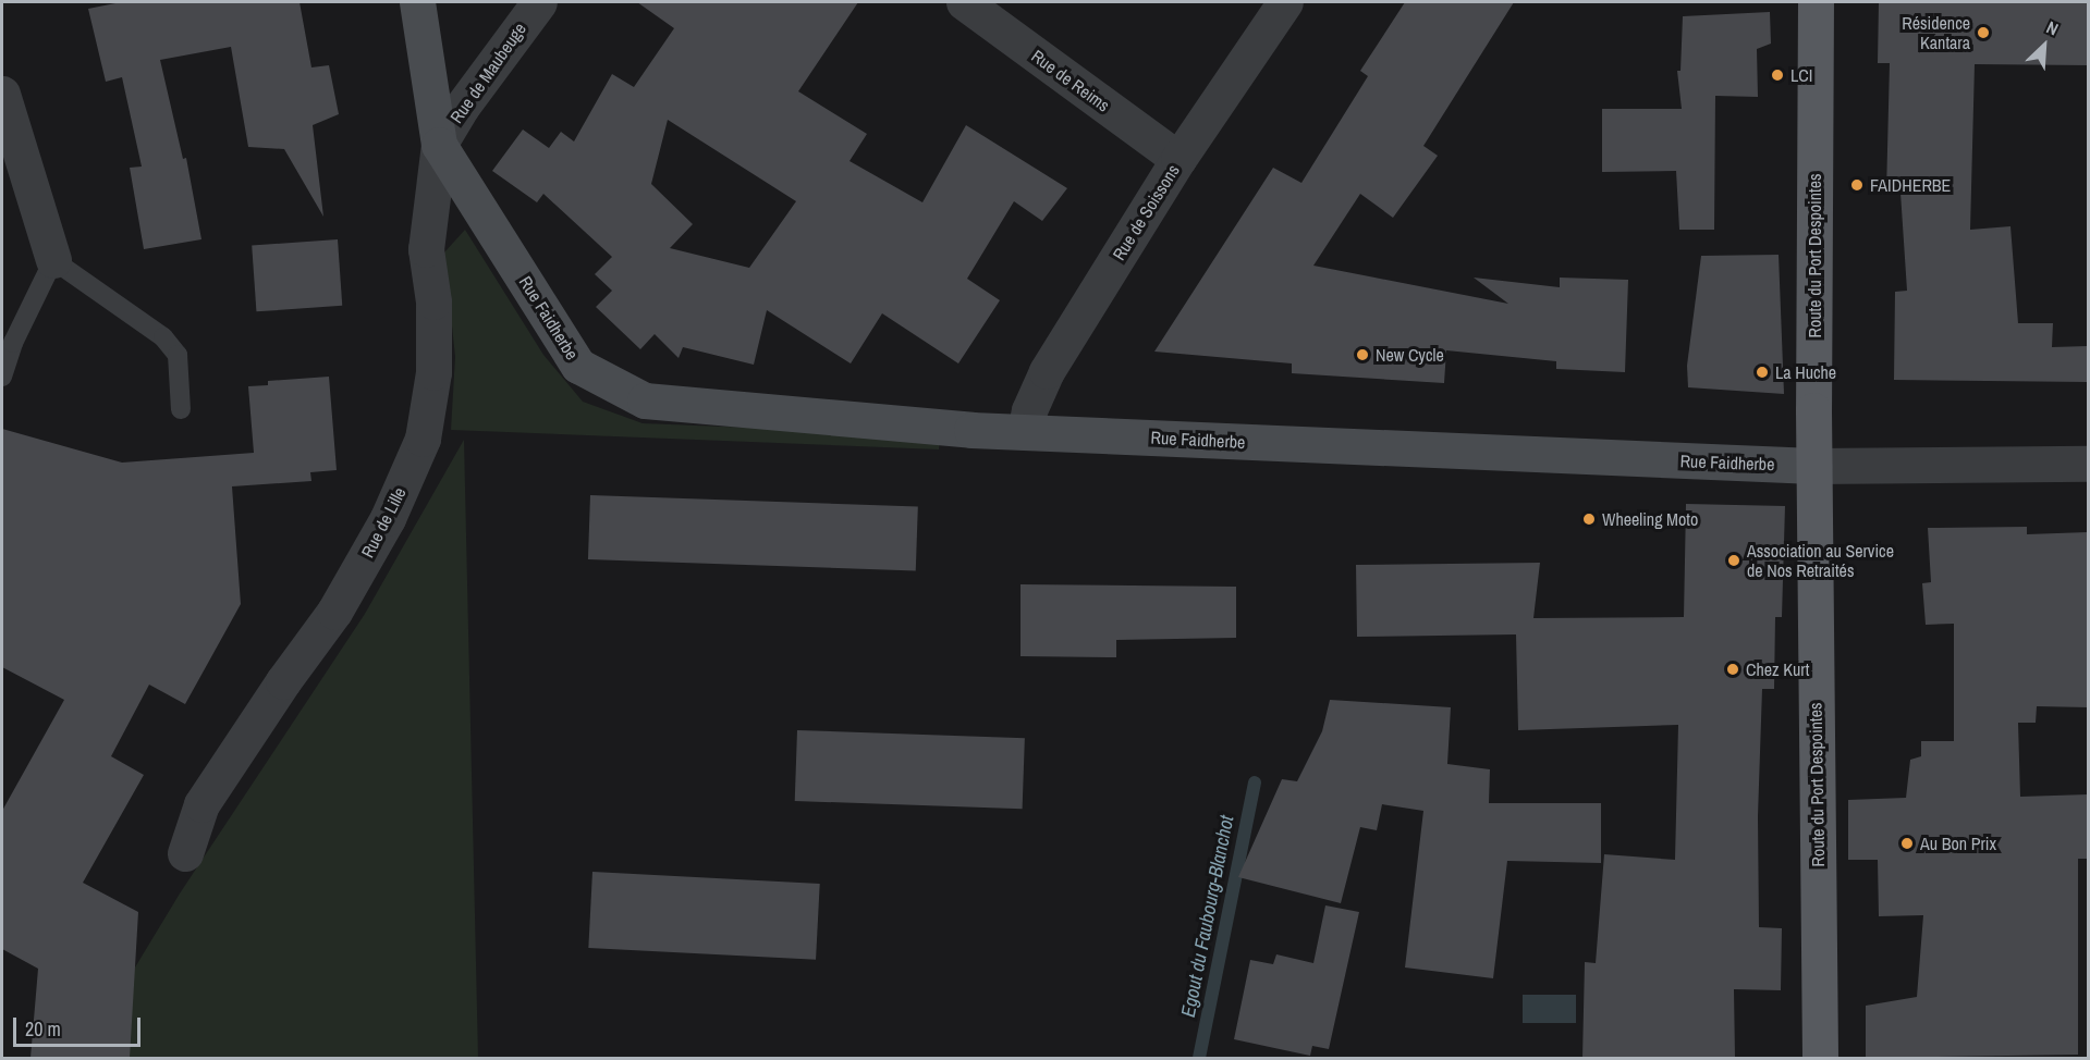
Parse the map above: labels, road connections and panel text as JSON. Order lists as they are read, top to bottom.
{
  "streets": {
    "main road": ["Route du Port Despointes"],
    "street": [
      "Rue de Maubeuge",
      "Rue de Reims",
      "Rue de Soissons",
      "Rue Faidherbe",
      "Rue de Lille"
    ]
  },
  "crossings": [
    ["Rue de Maubeuge", "Rue Faidherbe"],
    ["Rue de Maubeuge", "Rue de Lille"],
    ["Rue de Reims", "Rue de Soissons"],
    ["Rue de Soissons", "Rue Faidherbe"],
    ["Route du Port Despointes", "Rue Faidherbe"],
    ["Rue Faidherbe", "Rue de Lille"]
  ],
  "water": ["Egout du Faubourg-Blanchot"],
  "places": [
    "Résidence Kantara",
    "LCI",
    "FAIDHERBE",
    "New Cycle",
    "La Huche",
    "Wheeling Moto",
    "Association au Service de Nos Retraités",
    "Chez Kurt",
    "Au Bon Prix"
  ],
  "scale_bar": "20 m",
  "north": "top right"
}
